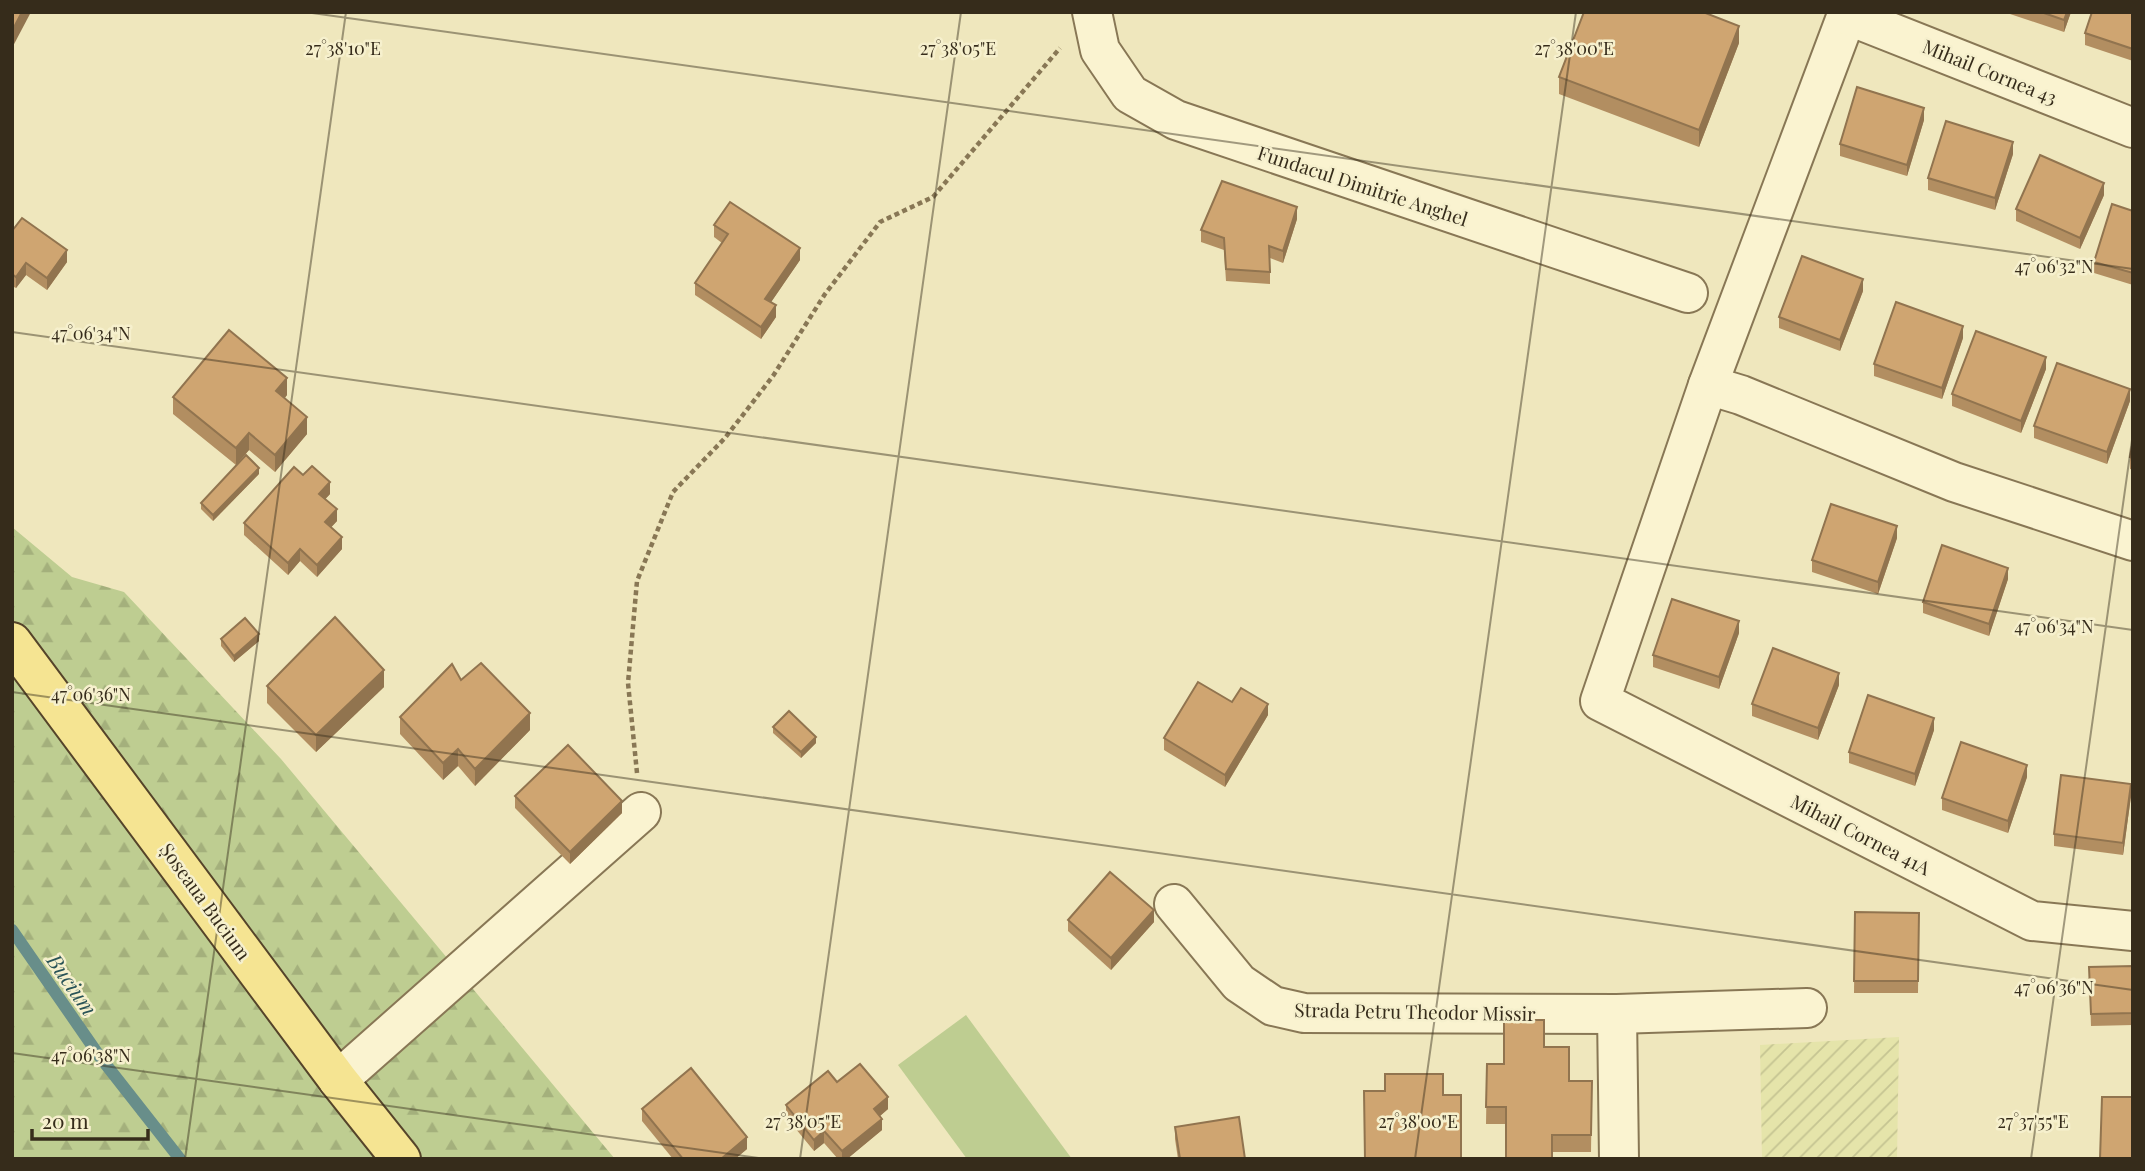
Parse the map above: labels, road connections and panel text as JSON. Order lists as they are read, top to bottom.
{
  "streets": {
    "main road": ["Șoseaua Bucium"],
    "street": [
      "Mihail Cornea 43",
      "Fundacul Dimitrie Anghel",
      "Mihail Cornea 41A",
      "Strada Petru Theodor Missir"
    ]
  },
  "water": ["Bucium"],
  "scale_bar": "20 m",
  "coordinates": [
    "27°38'10\"E",
    "27°38'05\"E",
    "27°38'00\"E",
    "47°06'32\"N",
    "47°06'34\"N",
    "47°06'36\"N",
    "47°06'38\"N",
    "27°37'55\"E"
  ]
}
